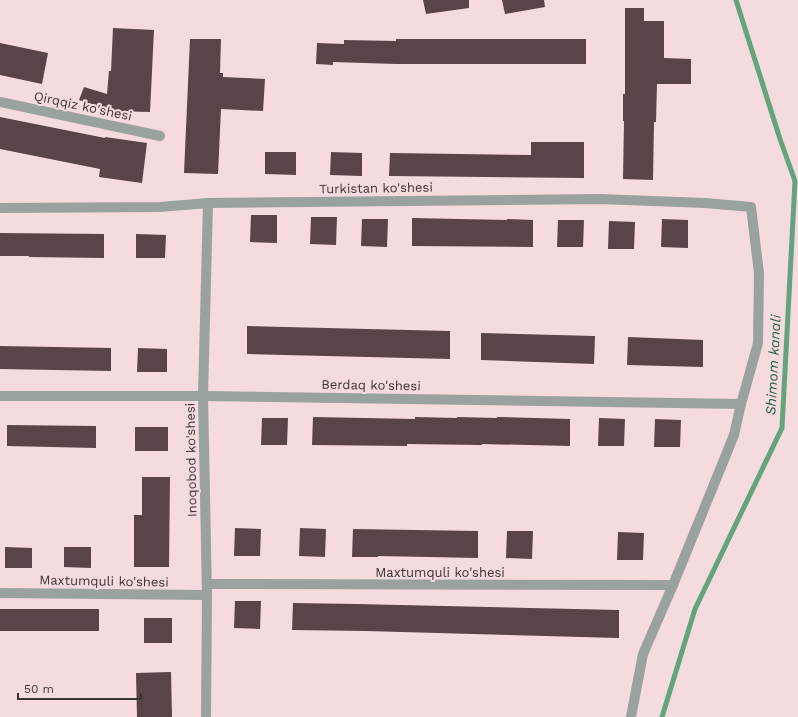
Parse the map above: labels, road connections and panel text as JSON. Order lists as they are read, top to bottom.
{
  "streets": {
    "street": [
      "Qirqqiz ko'shesi",
      "Turkistan ko'shesi",
      "Berdaq ko'shesi",
      "Inoqobod ko'shesi",
      "Maxtumquli ko'shesi"
    ]
  },
  "crossings": [
    ["Turkistan ko'shesi", "Berdaq ko'shesi"],
    ["Turkistan ko'shesi", "Inoqobod ko'shesi"],
    ["Berdaq ko'shesi", "Inoqobod ko'shesi"],
    ["Inoqobod ko'shesi", "Maxtumquli ko'shesi"]
  ],
  "water": ["Shimom kanali"],
  "scale_bar": "50 m"
}
